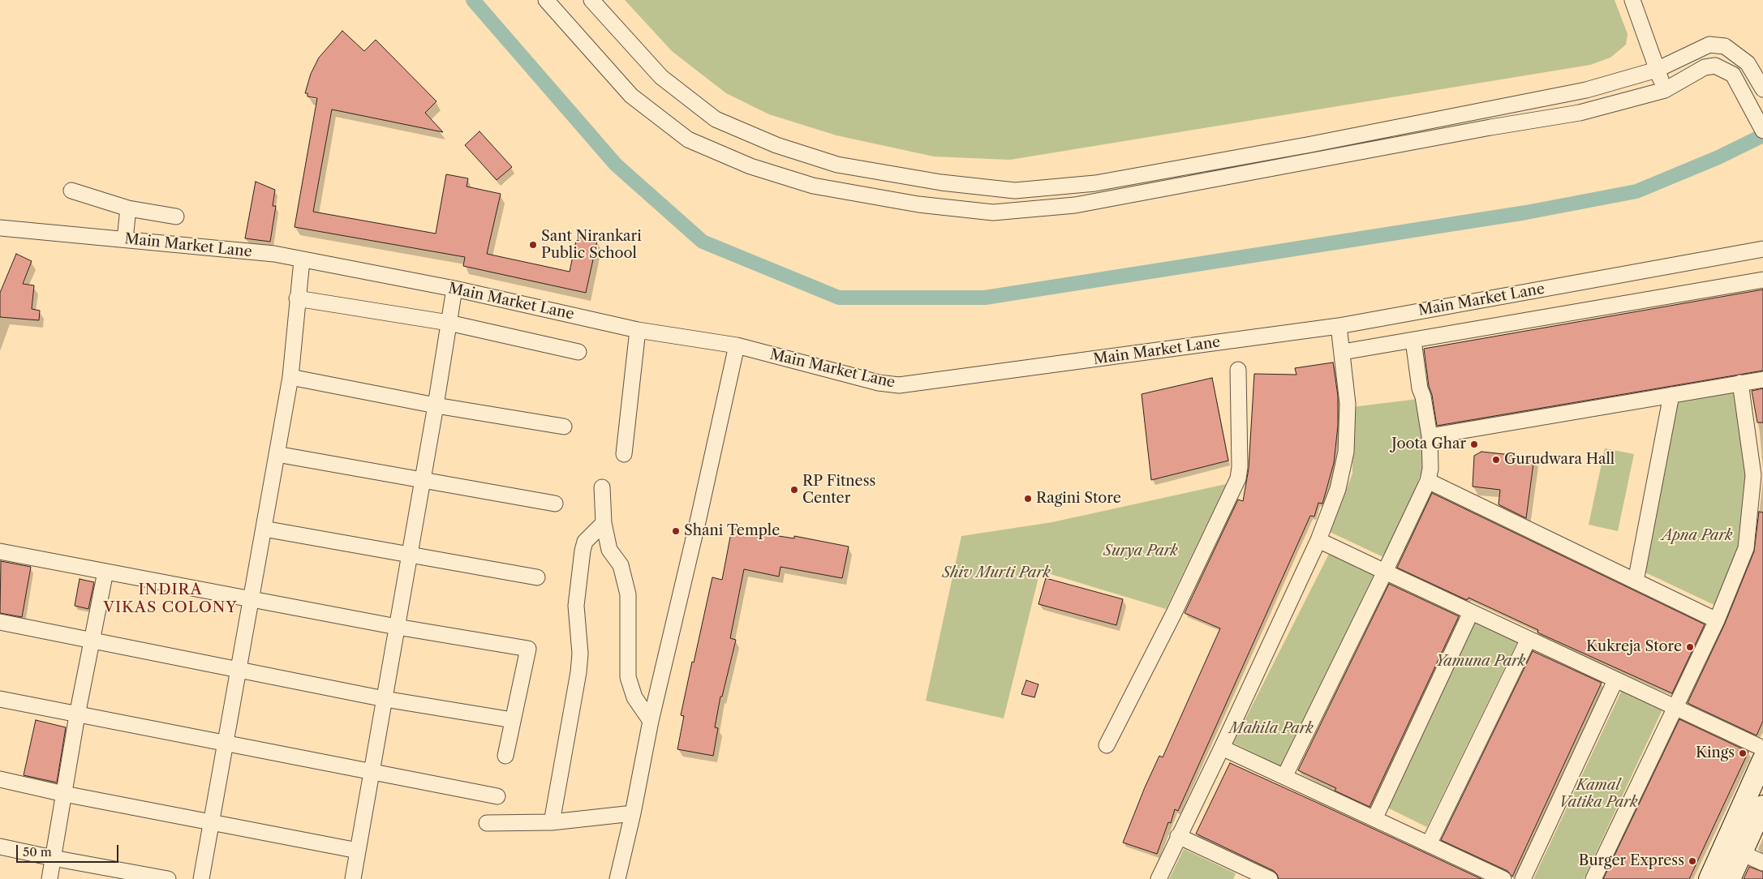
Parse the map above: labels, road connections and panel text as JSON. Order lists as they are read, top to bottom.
{
  "streets": {
    "street": ["Main Market Lane"]
  },
  "districts": ["INDIRA VIKAS COLONY"],
  "parks": [
    "Apna Park",
    "Surya Park",
    "Shiv Murti Park",
    "Yamuna Park",
    "Mahila Park",
    "Kamal Vatika Park"
  ],
  "places": [
    "Sant Nirankari Public School",
    "Joota Ghar",
    "Gurudwara Hall",
    "RP Fitness Center",
    "Ragini Store",
    "Shani Temple",
    "Kukreja Store",
    "Kings",
    "Burger Express"
  ],
  "scale_bar": "50 m"
}
